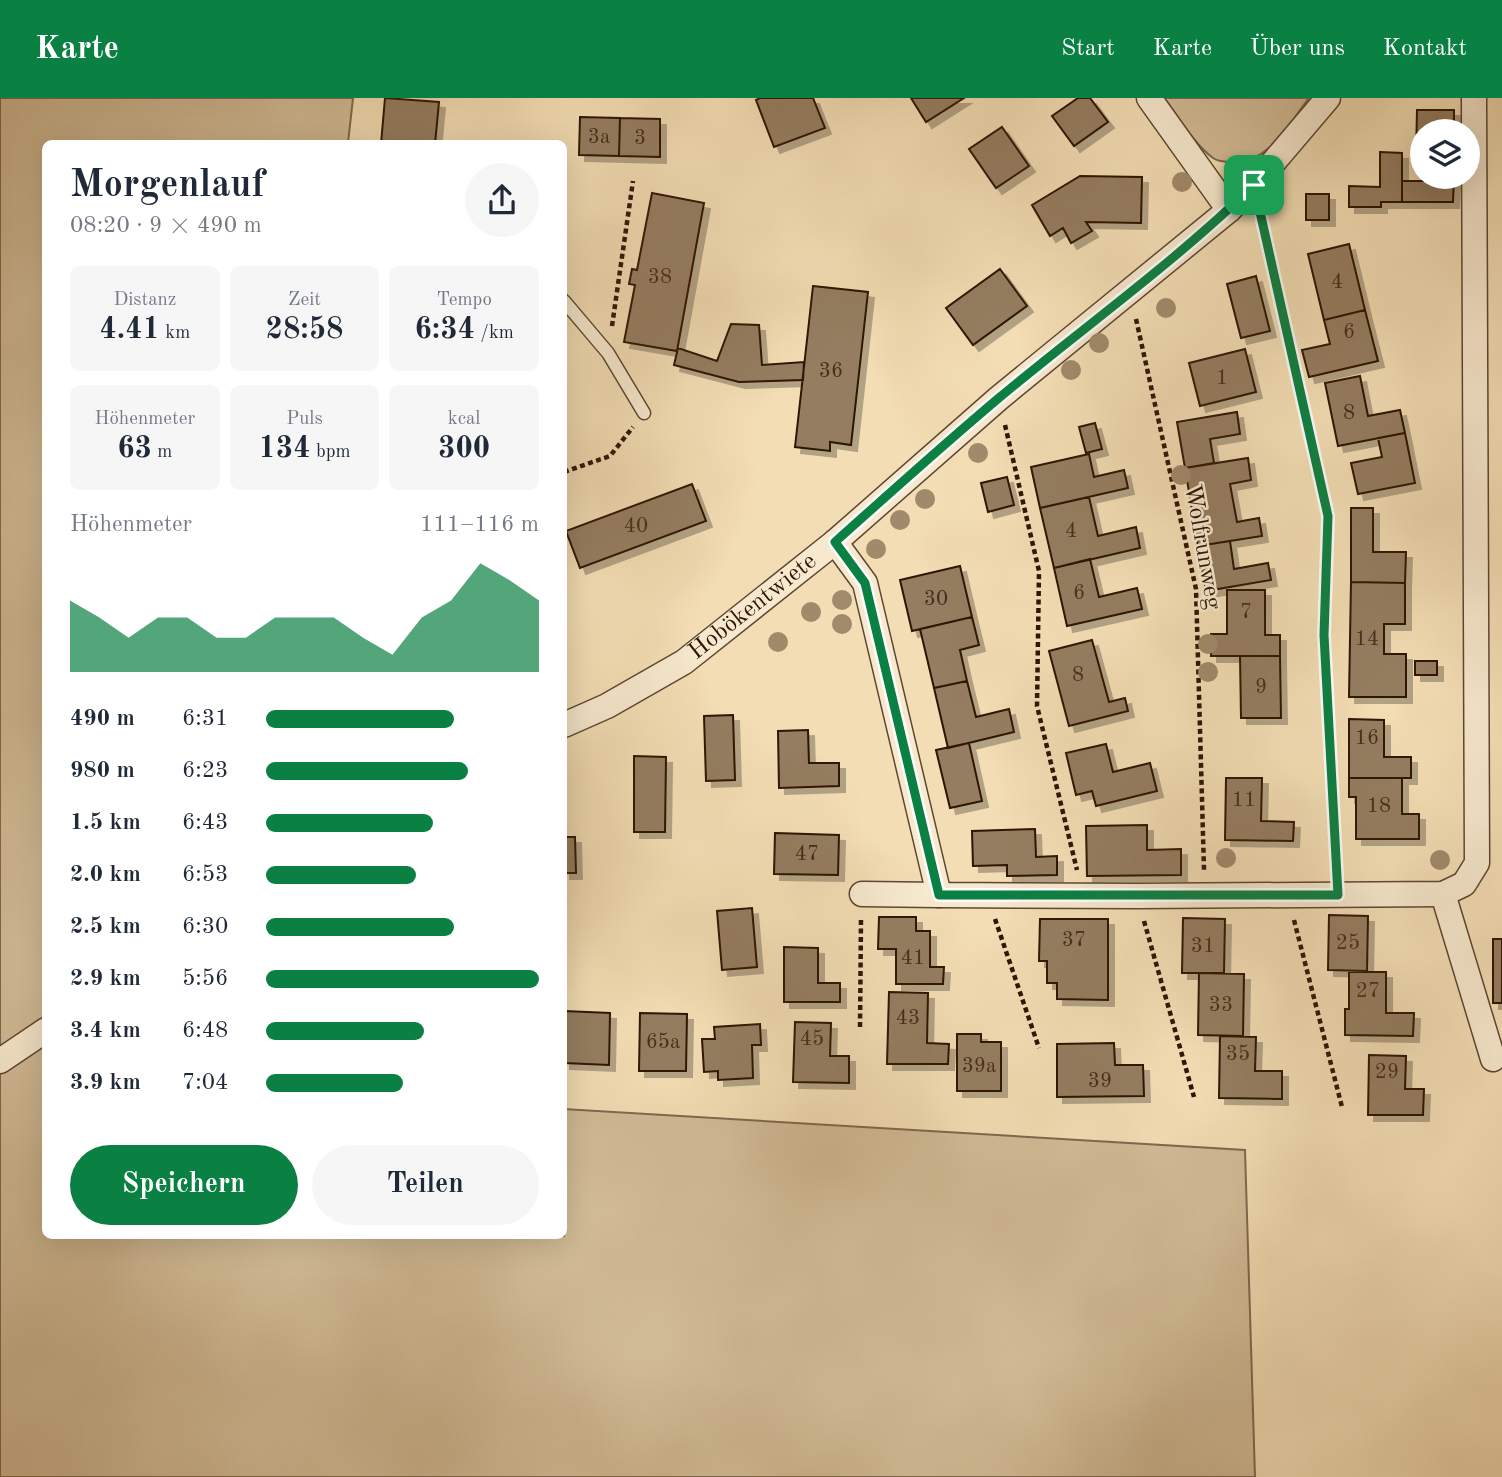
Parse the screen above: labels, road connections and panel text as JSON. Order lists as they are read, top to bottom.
{
  "streets": {
    "street": ["Hobökentwiete"],
    "path": ["Wolfrunweg"]
  },
  "crossings": [
    ["Wolfrunweg", "Hobökentwiete"]
  ],
  "house_numbers": [
    "3a",
    "3",
    "38",
    "4",
    "6",
    "36",
    "1",
    "8",
    "40",
    "4",
    "6",
    "30",
    "7",
    "14",
    "8",
    "9",
    "16",
    "11",
    "18",
    "47",
    "37",
    "25",
    "31",
    "41",
    "27",
    "33",
    "43",
    "45",
    "65a",
    "35",
    "39a",
    "29",
    "39"
  ],
  "page": {
    "header": "Karte",
    "nav": [
      "Start",
      "Karte",
      "Über uns",
      "Kontakt"
    ],
    "heading": ["Morgenlauf", "08:20 · 9 × 490 m"],
    "stats": [
      ["Distanz", "4.41 km"],
      ["Zeit", "28:58"],
      ["Tempo", "6:34 /km"],
      ["Höhenmeter", "63 m"],
      ["Puls", "134 bpm"],
      ["kcal", "300"]
    ],
    "chart": ["Höhenmeter", "111–116 m"],
    "list": [
      {
        "name": "490 m",
        "note": "6:31"
      },
      {
        "name": "980 m",
        "note": "6:23"
      },
      {
        "name": "1.5 km",
        "note": "6:43"
      },
      {
        "name": "2.0 km",
        "note": "6:53"
      },
      {
        "name": "2.5 km",
        "note": "6:30"
      },
      {
        "name": "2.9 km",
        "note": "5:56"
      },
      {
        "name": "3.4 km",
        "note": "6:48"
      },
      {
        "name": "3.9 km",
        "note": "7:04"
      }
    ],
    "buttons": ["Speichern", "Teilen"]
  }
}
